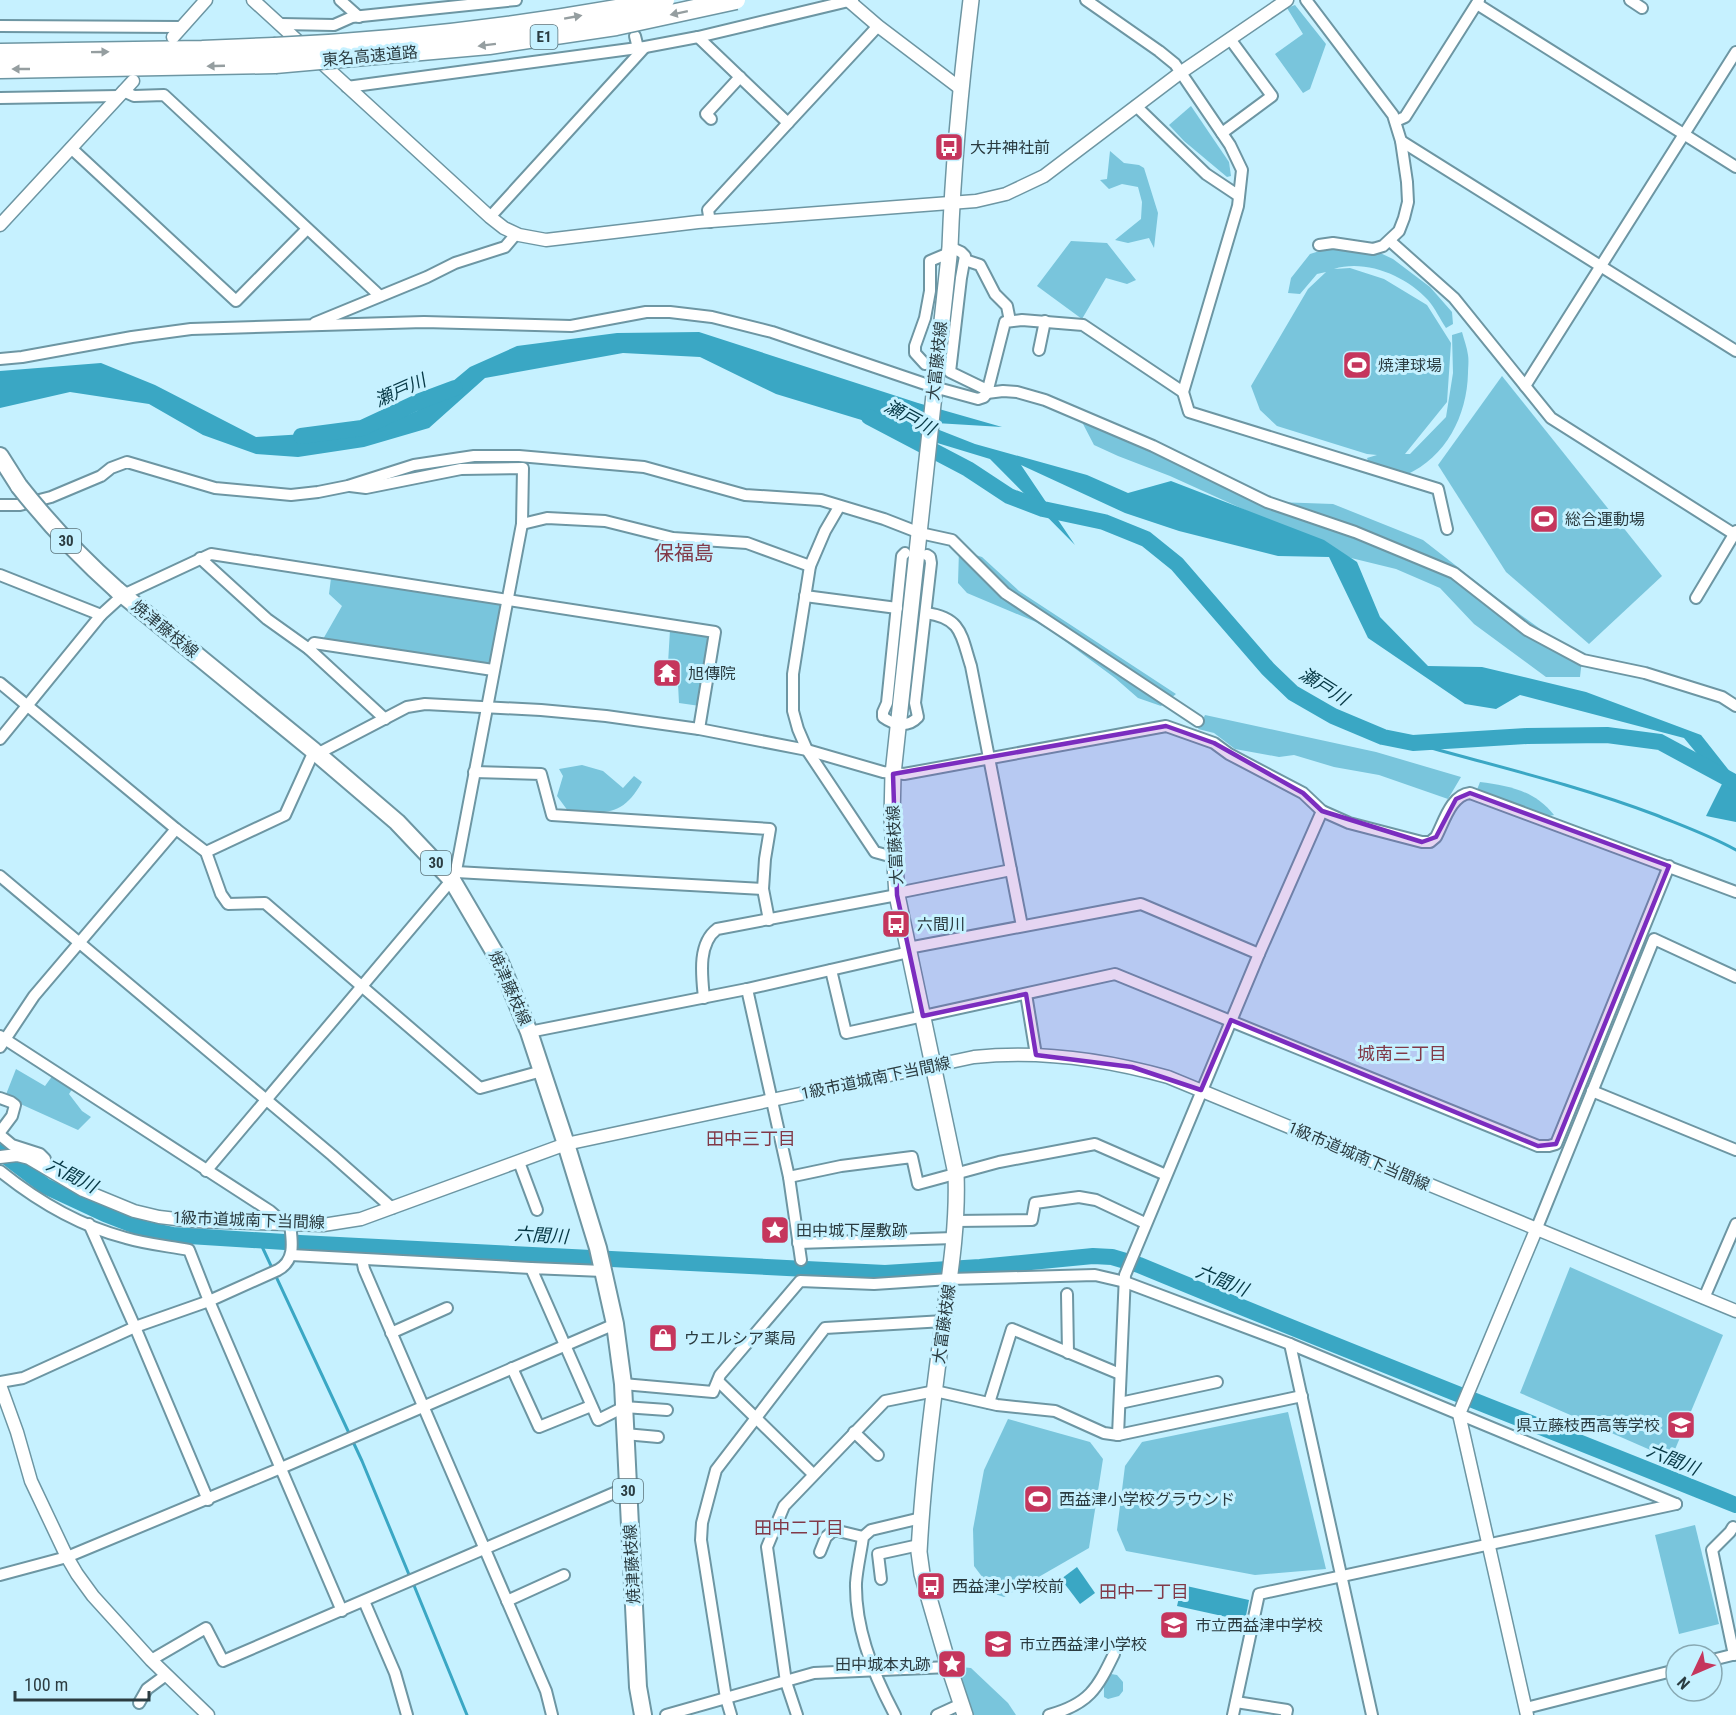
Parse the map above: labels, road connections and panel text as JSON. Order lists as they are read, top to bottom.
{
  "streets": {
    "highway": ["E1", "東名高速道路"],
    "main road": ["大富藤枝線", "30", "焼津藤枝線"],
    "street": ["1級市道城南下当間線"]
  },
  "crossings": [
    ["大富藤枝線", "1級市道城南下当間線"],
    ["焼津藤枝線", "1級市道城南下当間線"]
  ],
  "districts": [
    "保福島",
    "城南三丁目",
    "田中三丁目",
    "田中二丁目",
    "田中一丁目"
  ],
  "water": ["瀬戸川", "六間川"],
  "places": {
    "bus stop": ["大井神社前", "六間川", "西益津小学校前"],
    "sports": ["焼津球場", "総合運動場", "西益津小学校グラウンド"],
    "temple": ["旭傳院"],
    "place": ["田中城下屋敷跡", "田中城本丸跡"],
    "shop": ["ウエルシア薬局"],
    "school or university": ["県立藤枝西高等学校", "市立西益津中学校", "市立西益津小学校"]
  },
  "scale_bar": "100 m",
  "north": "bottom left"
}
